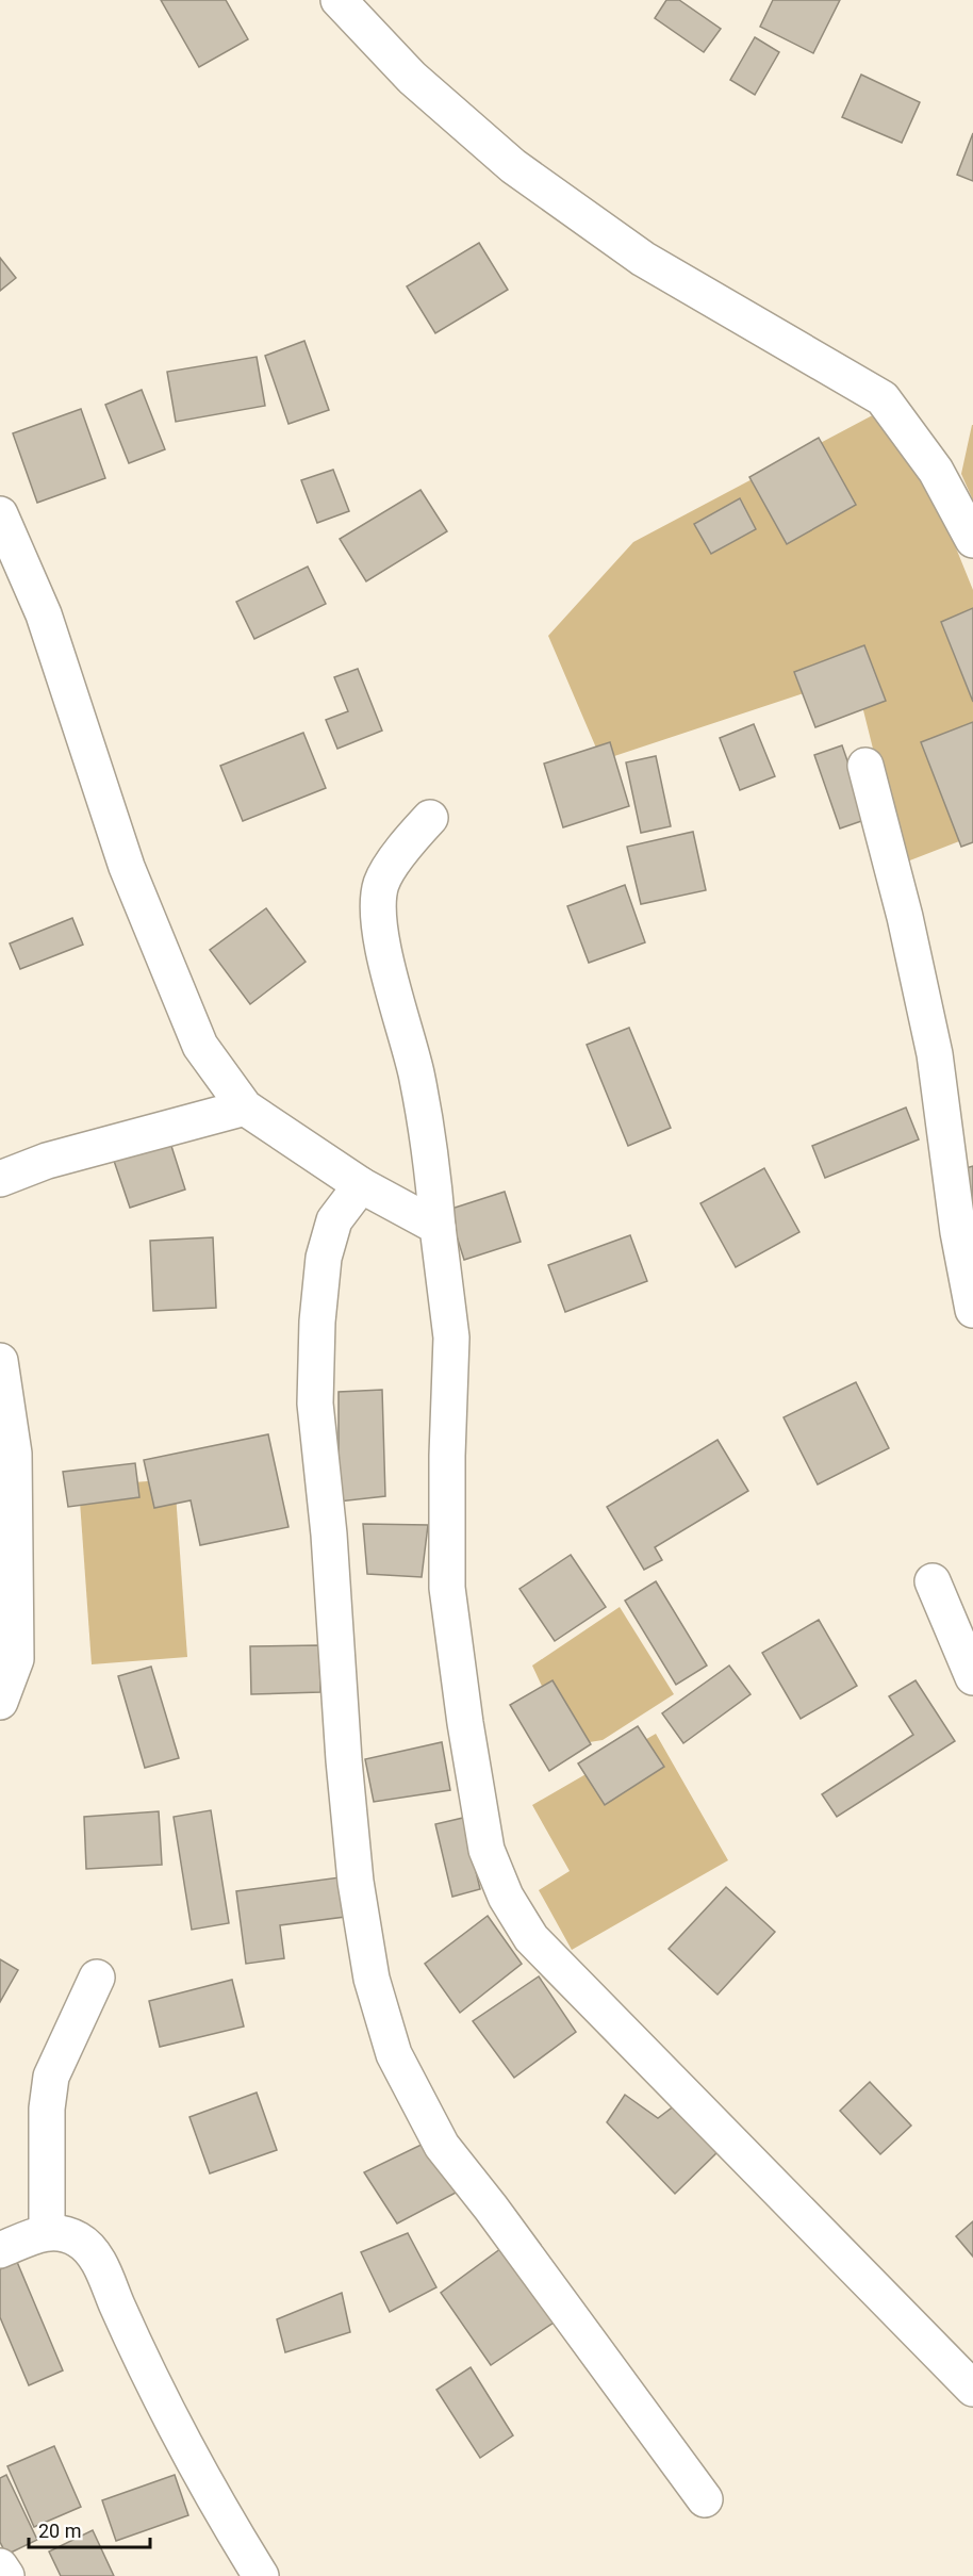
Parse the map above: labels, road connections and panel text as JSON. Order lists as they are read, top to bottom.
{
  "scale_bar": "20 m"
}
